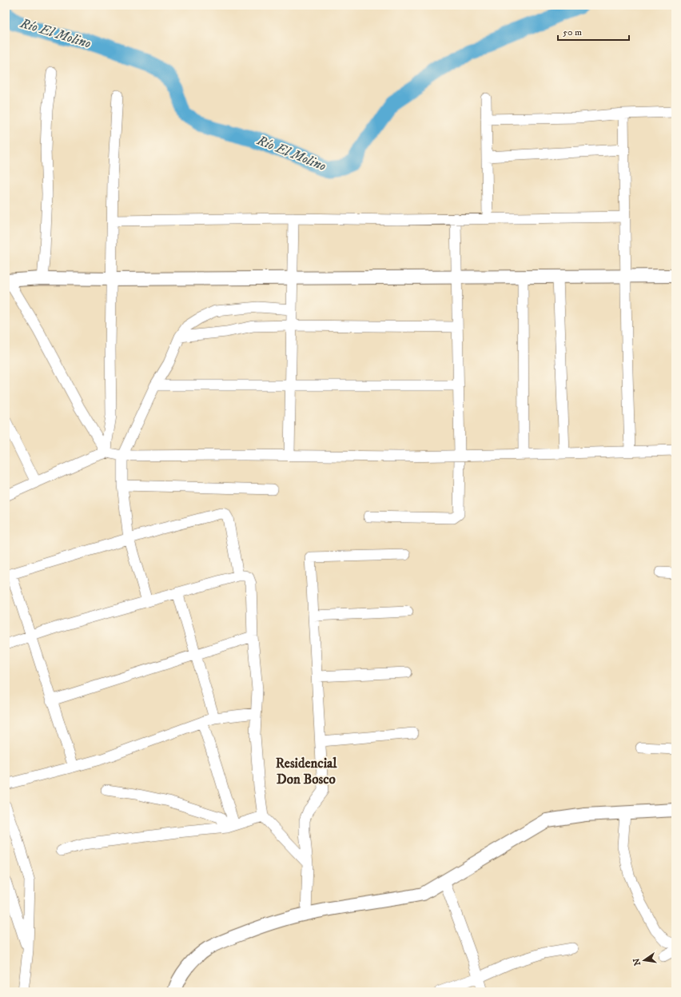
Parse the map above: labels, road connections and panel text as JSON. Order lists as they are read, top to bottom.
{
  "districts": ["Residencial Don Bosco"],
  "water": ["Río El Molino"],
  "scale_bar": "50 m",
  "north": "left"
}
